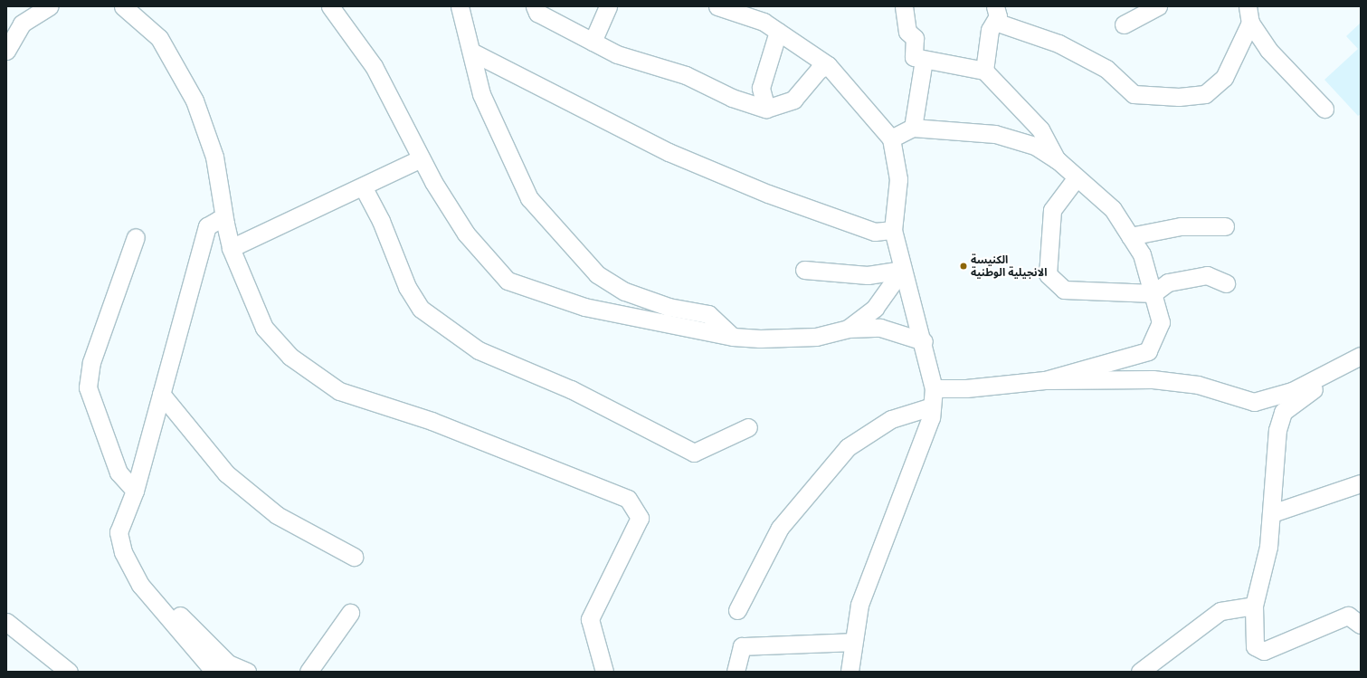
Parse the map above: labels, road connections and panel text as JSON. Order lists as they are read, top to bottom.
{
  "places": ["الكنيسة الانجيلية الوطنية"]
}
